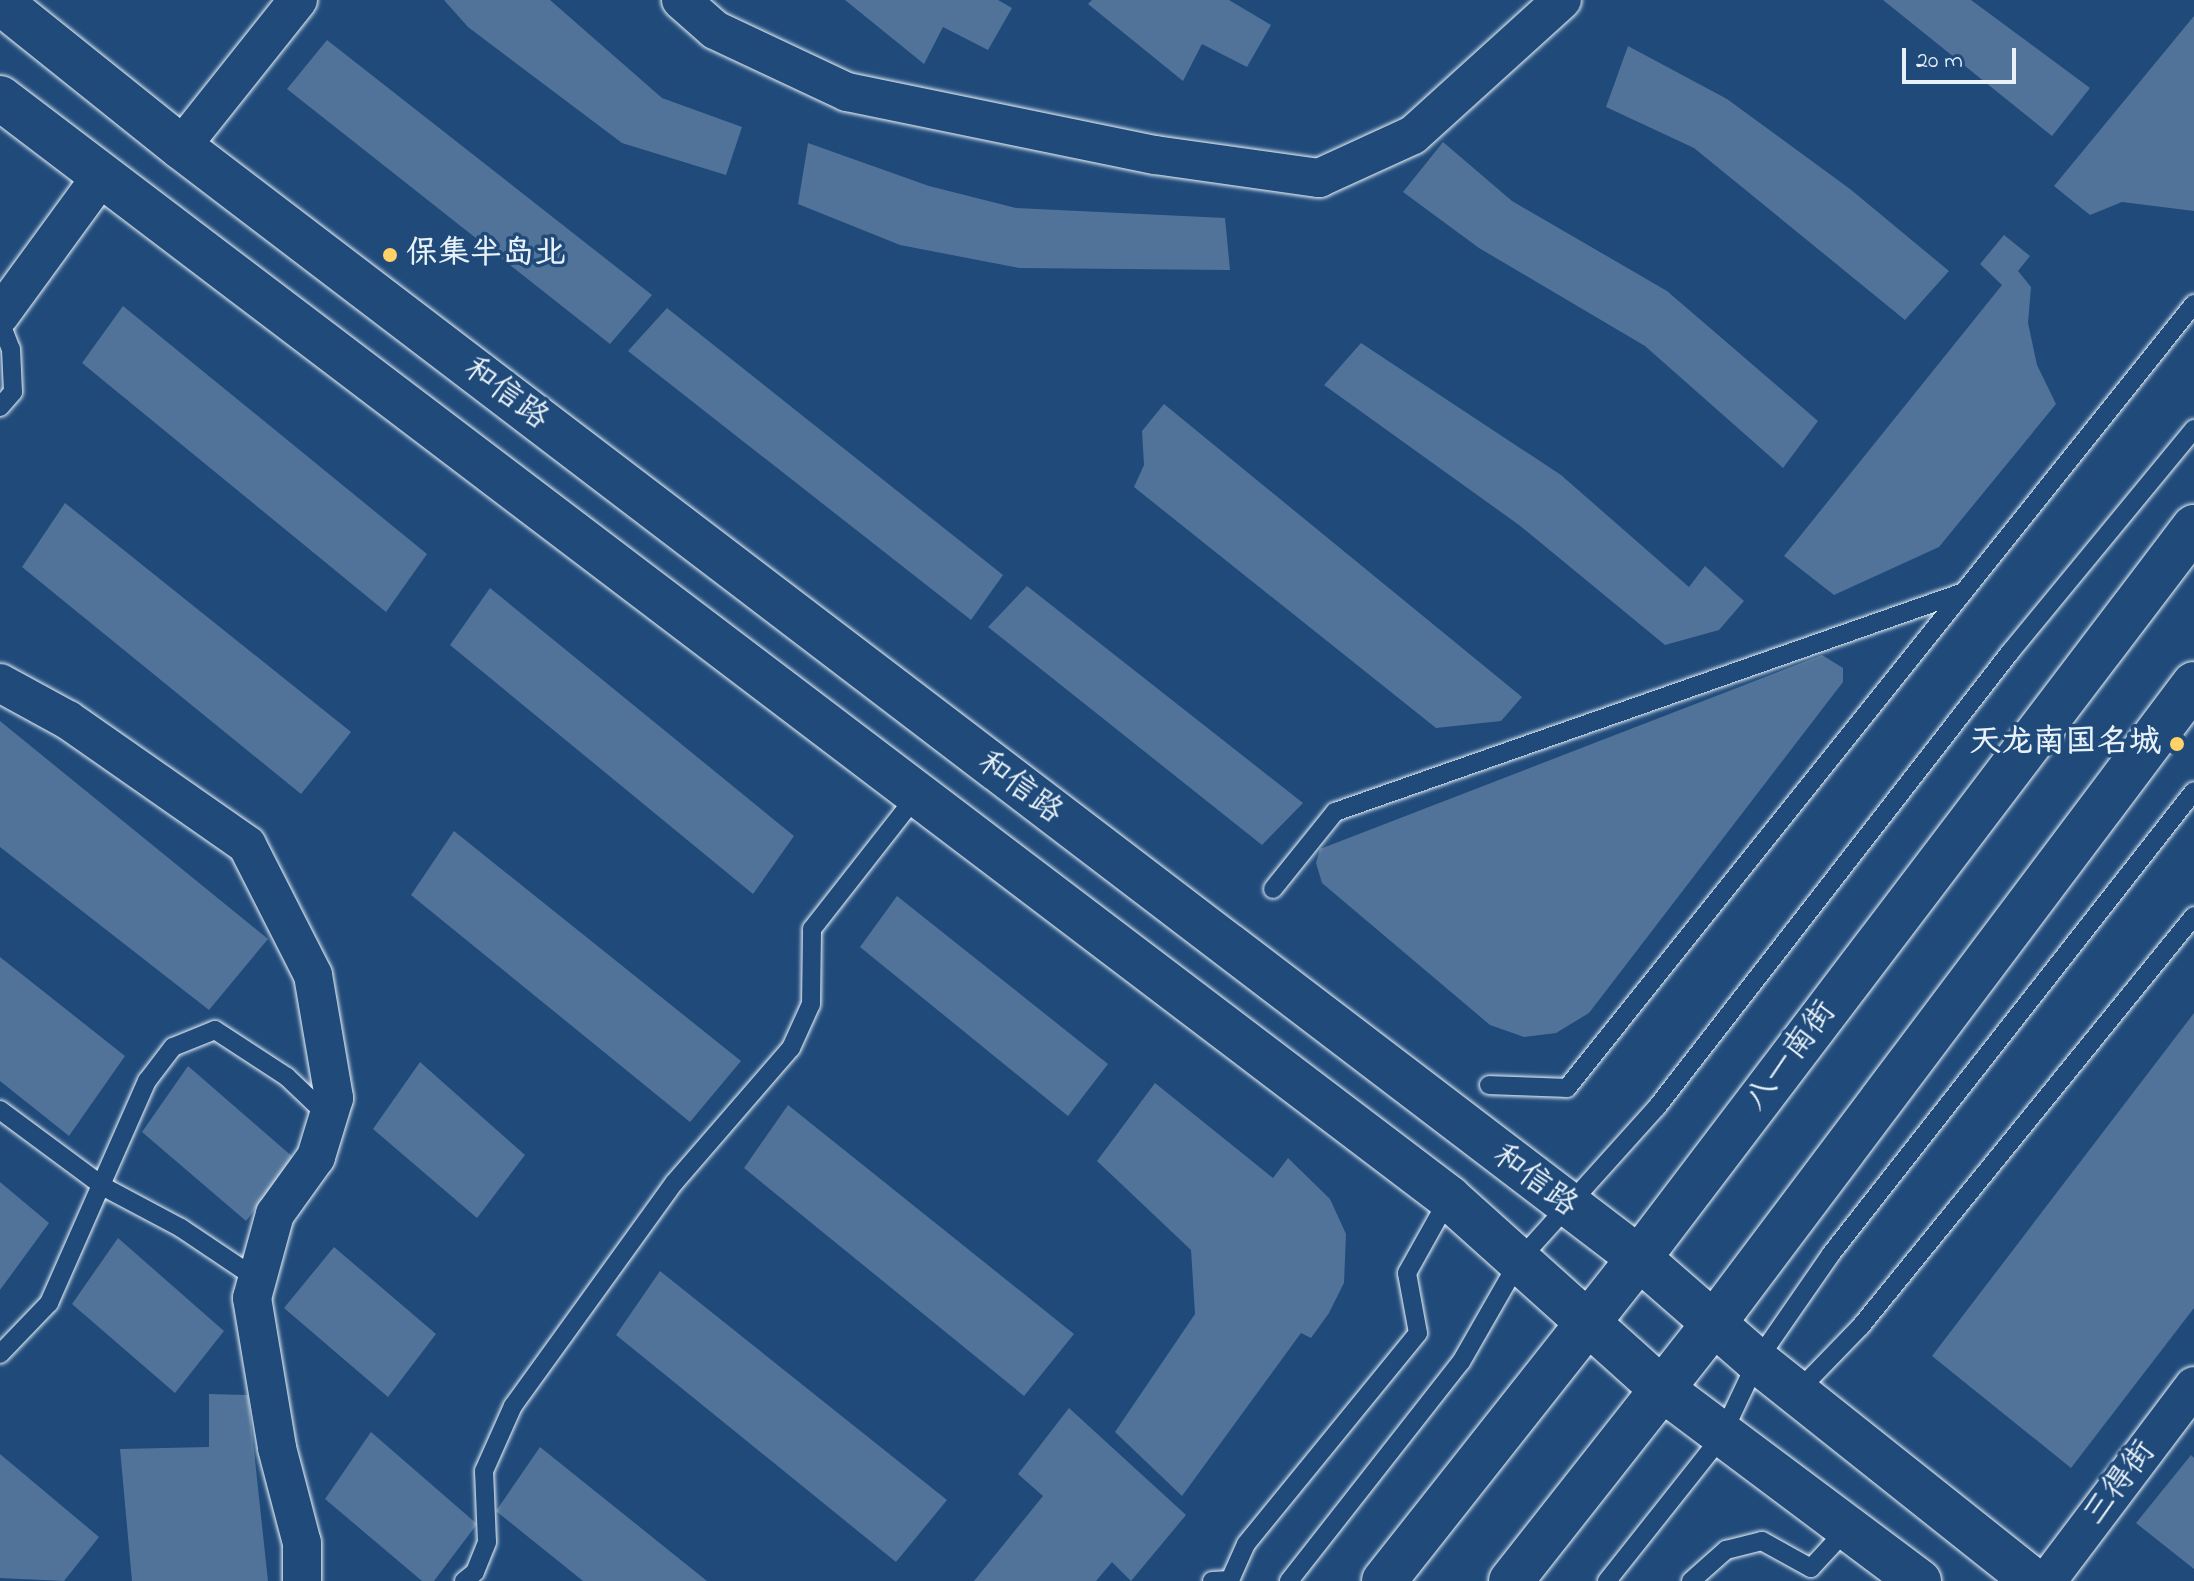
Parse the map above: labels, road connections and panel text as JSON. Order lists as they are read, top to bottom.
{
  "streets": {
    "street": ["和信路", "八一南街", "三得街"]
  },
  "crossings": [
    ["和信路", "八一南街"]
  ],
  "places": ["保集半岛北", "天龙南国名城"],
  "scale_bar": "20 m"
}
